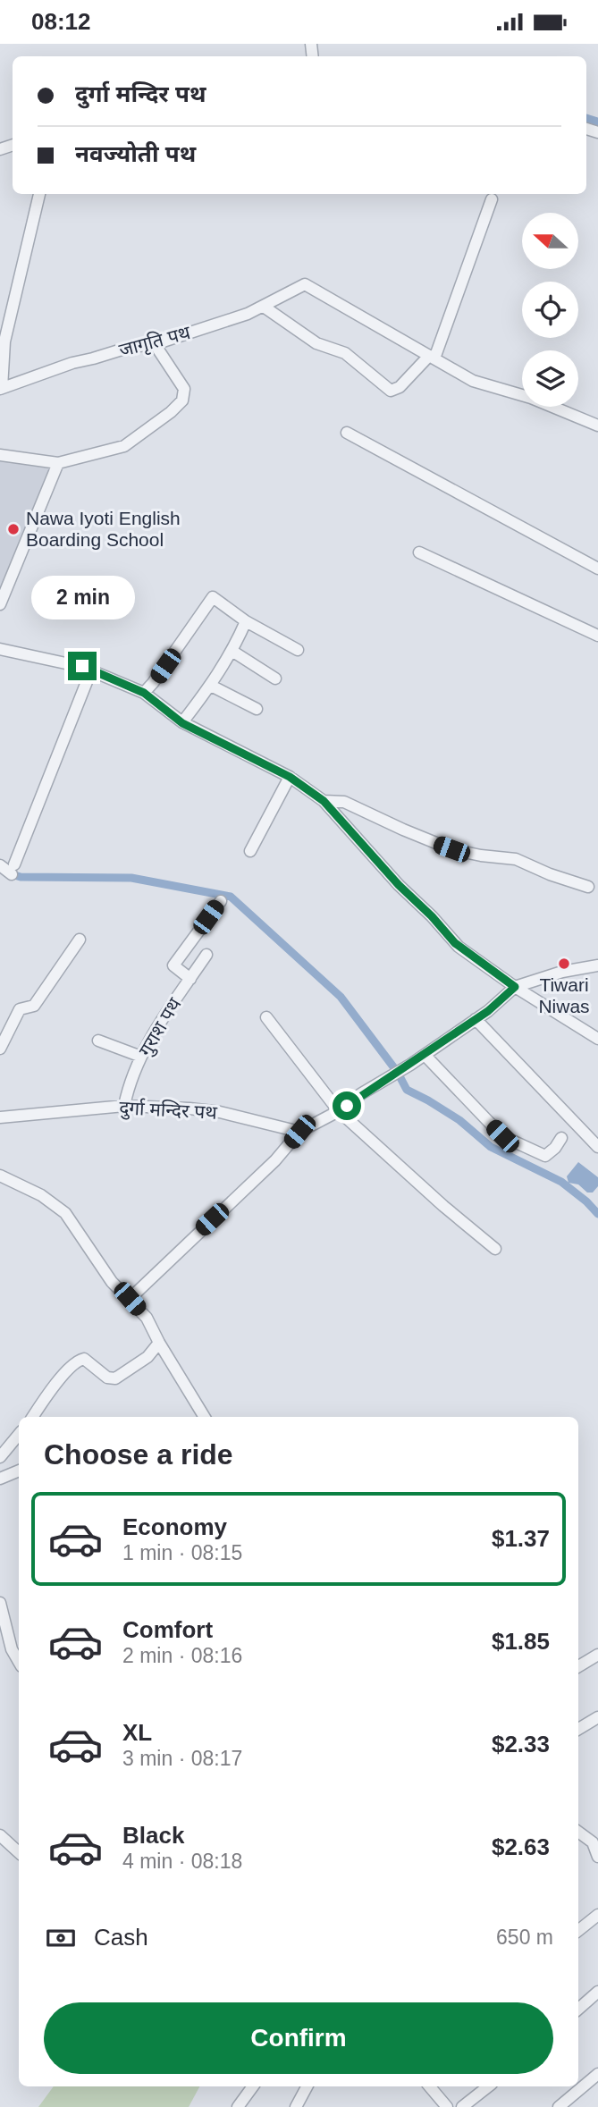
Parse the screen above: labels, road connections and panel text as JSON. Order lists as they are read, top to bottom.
{
  "streets": {
    "street": ["जागृति पथ", "गुराश पथ", "दुर्गा मन्दिर पथ"]
  },
  "crossings": [
    ["गुराश पथ", "दुर्गा मन्दिर पथ"]
  ],
  "places": ["Nawa Iyoti English Boarding School", "Tiwari Niwas"],
  "north": "left",
  "page": {
    "status": "08:12",
    "banner": ["दुर्गा मन्दिर पथ", "नवज्योती पथ"],
    "bubble": "2 min",
    "heading": "Choose a ride",
    "list": [
      {
        "name": "Economy",
        "note": "1 min · 08:15",
        "value": "$1.37"
      },
      {
        "name": "Comfort",
        "note": "2 min · 08:16",
        "value": "$1.85"
      },
      {
        "name": "XL",
        "note": "3 min · 08:17",
        "value": "$2.33"
      },
      {
        "name": "Black",
        "note": "4 min · 08:18",
        "value": "$2.63"
      }
    ],
    "pay": ["Cash", "650 m"],
    "buttons": "Confirm"
  }
}
